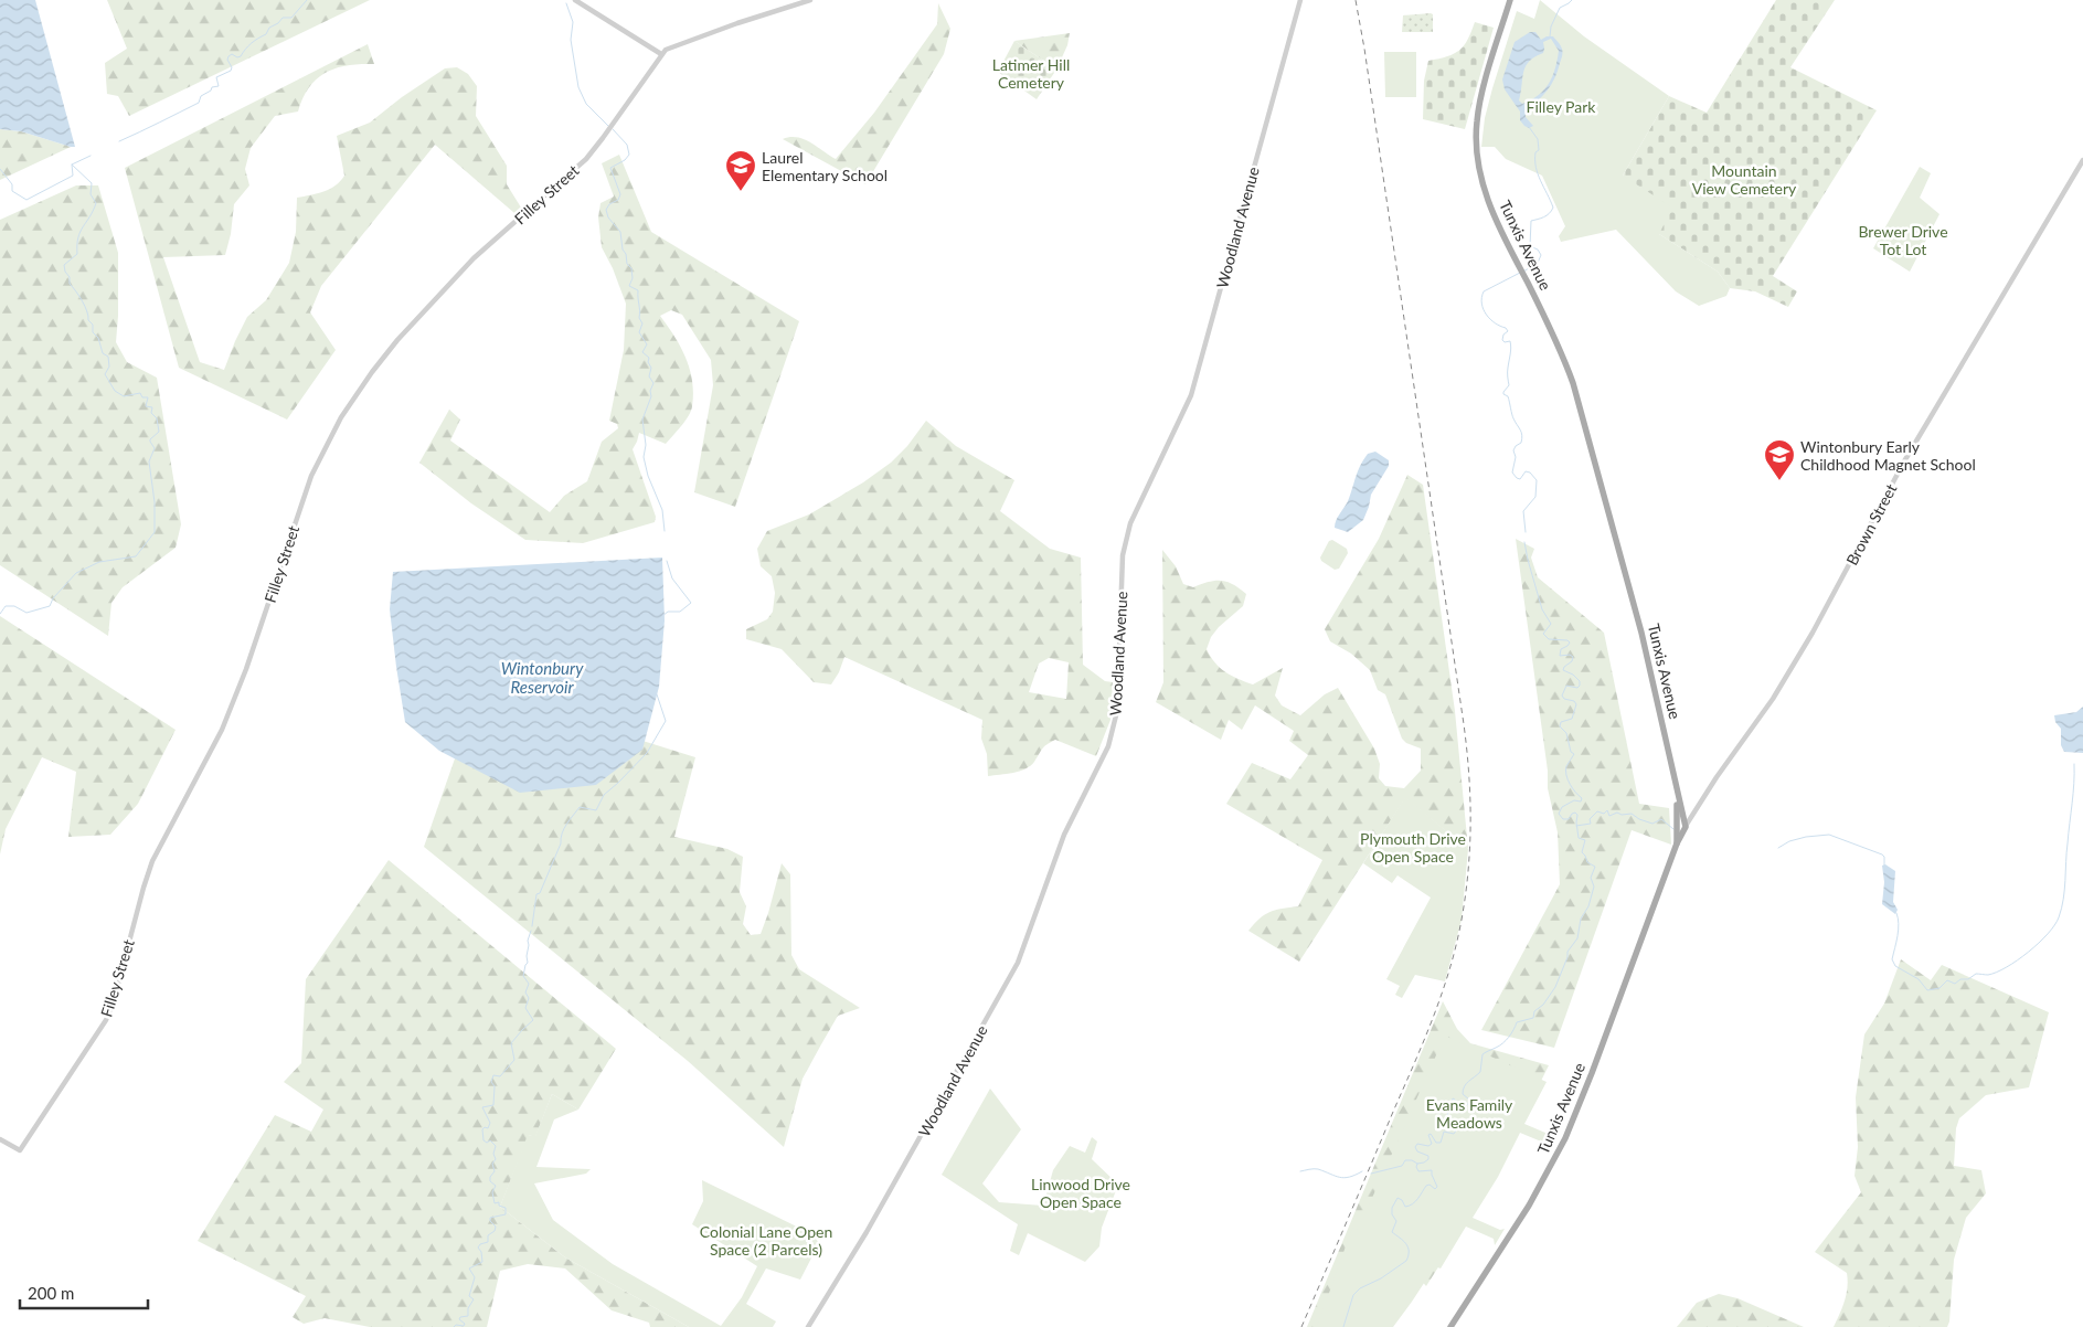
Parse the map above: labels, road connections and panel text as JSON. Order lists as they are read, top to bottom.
{
  "streets": {
    "main road": ["Tunxis Avenue"],
    "street": ["Filley Street", "Woodland Avenue", "Brown Street"]
  },
  "crossings": [
    ["Tunxis Avenue", "Brown Street"]
  ],
  "water": ["Wintonbury Reservoir"],
  "parks": [
    "Latimer Hill Cemetery",
    "Filley Park",
    "Mountain View Cemetery",
    "Brewer Drive Tot Lot",
    "Plymouth Drive Open Space",
    "Evans Family Meadows",
    "Linwood Drive Open Space",
    "Colonial Lane Open Space (2 Parcels)"
  ],
  "places": {
    "school or university": ["Laurel Elementary School", "Wintonbury Early Childhood Magnet School"]
  },
  "scale_bar": "200 m"
}
